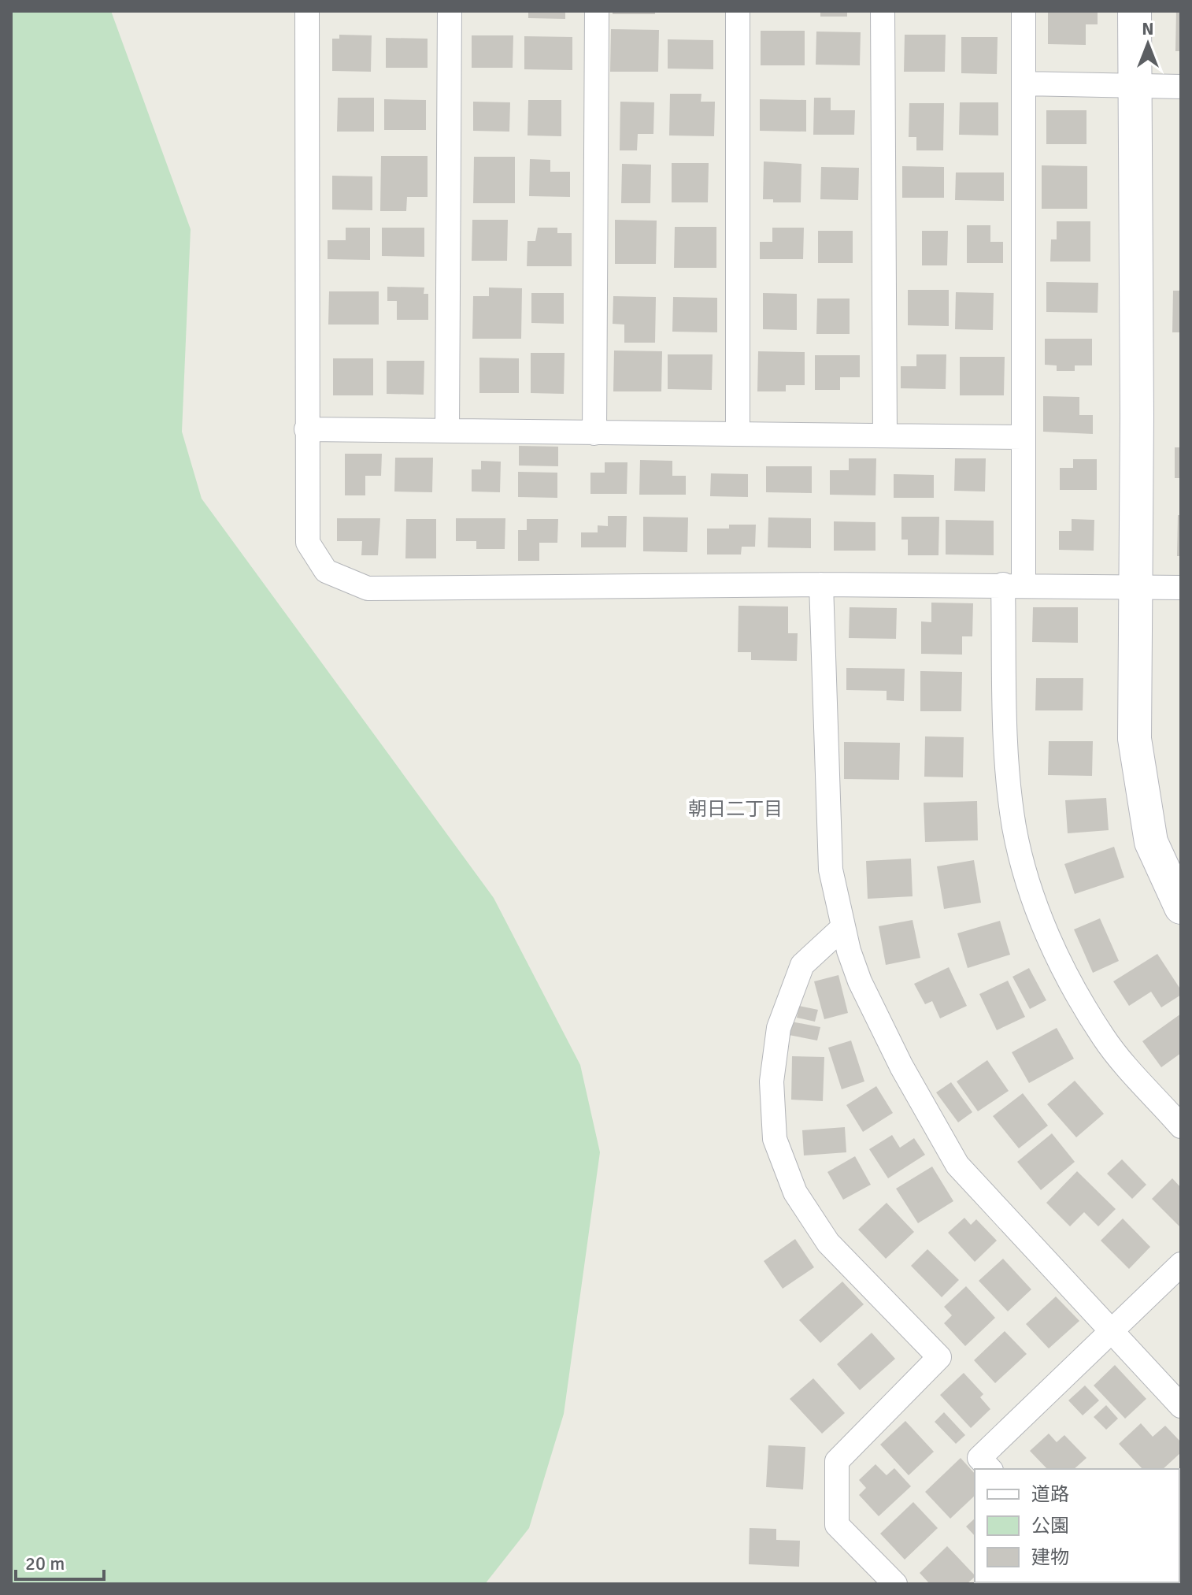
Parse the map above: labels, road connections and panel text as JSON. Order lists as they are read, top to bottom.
{
  "districts": ["朝日二丁目"],
  "legend": ["道路", "公園", "建物"],
  "scale_bar": "20 m",
  "north": "top"
}
